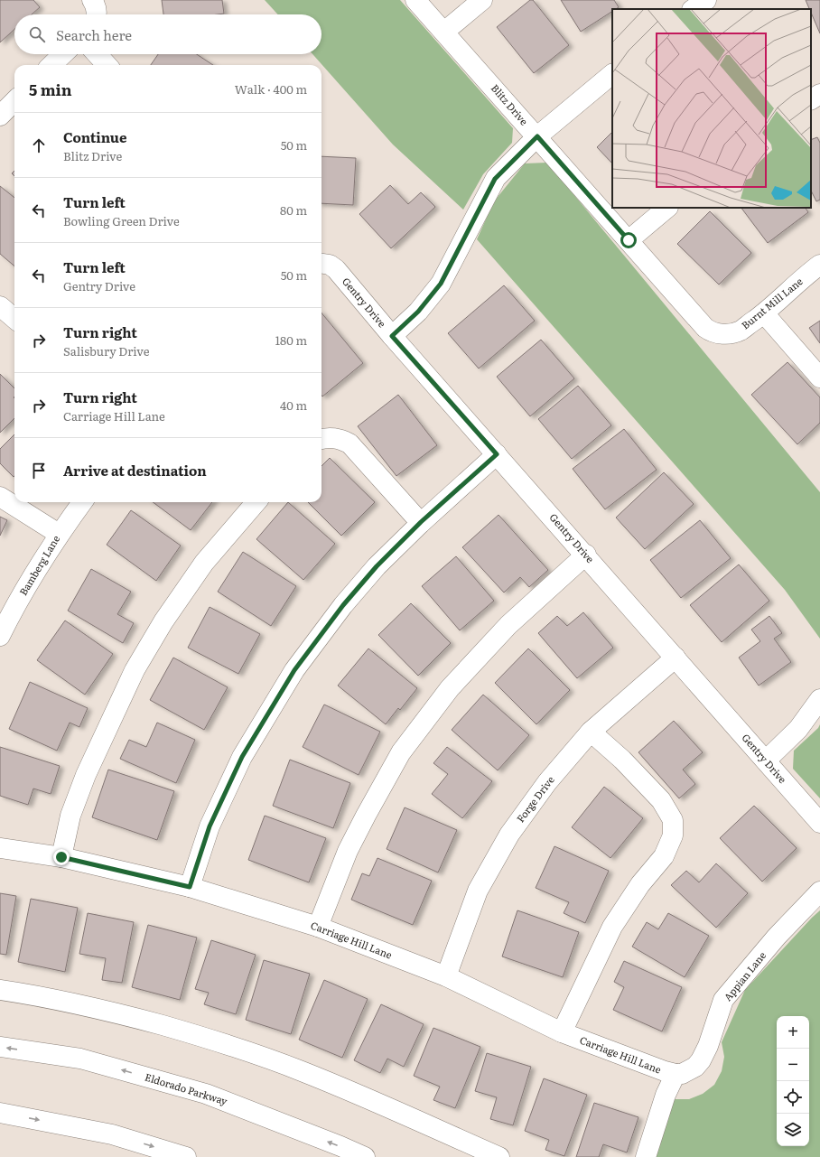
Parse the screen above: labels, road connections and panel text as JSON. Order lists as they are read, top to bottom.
{
  "streets": {
    "street": [
      "Blitz Drive",
      "Gentry Drive",
      "Burnt Mill Lane",
      "Bamberg Lane",
      "Forge Drive",
      "Carriage Hill Lane",
      "Appian Lane",
      "Eldorado Parkway"
    ]
  },
  "crossings": [
    ["Blitz Drive", "Burnt Mill Lane"],
    ["Gentry Drive", "Forge Drive"],
    ["Forge Drive", "Carriage Hill Lane"],
    ["Carriage Hill Lane", "Appian Lane"]
  ],
  "page": {
    "search": "Search here",
    "heading": ["5 min", "Walk · 400 m"],
    "list": [
      ["Continue", "Blitz Drive", "50 m"],
      ["Turn left", "Bowling Green Drive", "80 m"],
      ["Turn left", "Gentry Drive", "50 m"],
      ["Turn right", "Salisbury Drive", "180 m"],
      ["Turn right", "Carriage Hill Lane", "40 m"],
      "Arrive at destination"
    ],
    "map_buttons": ["+", "−"]
  }
}
